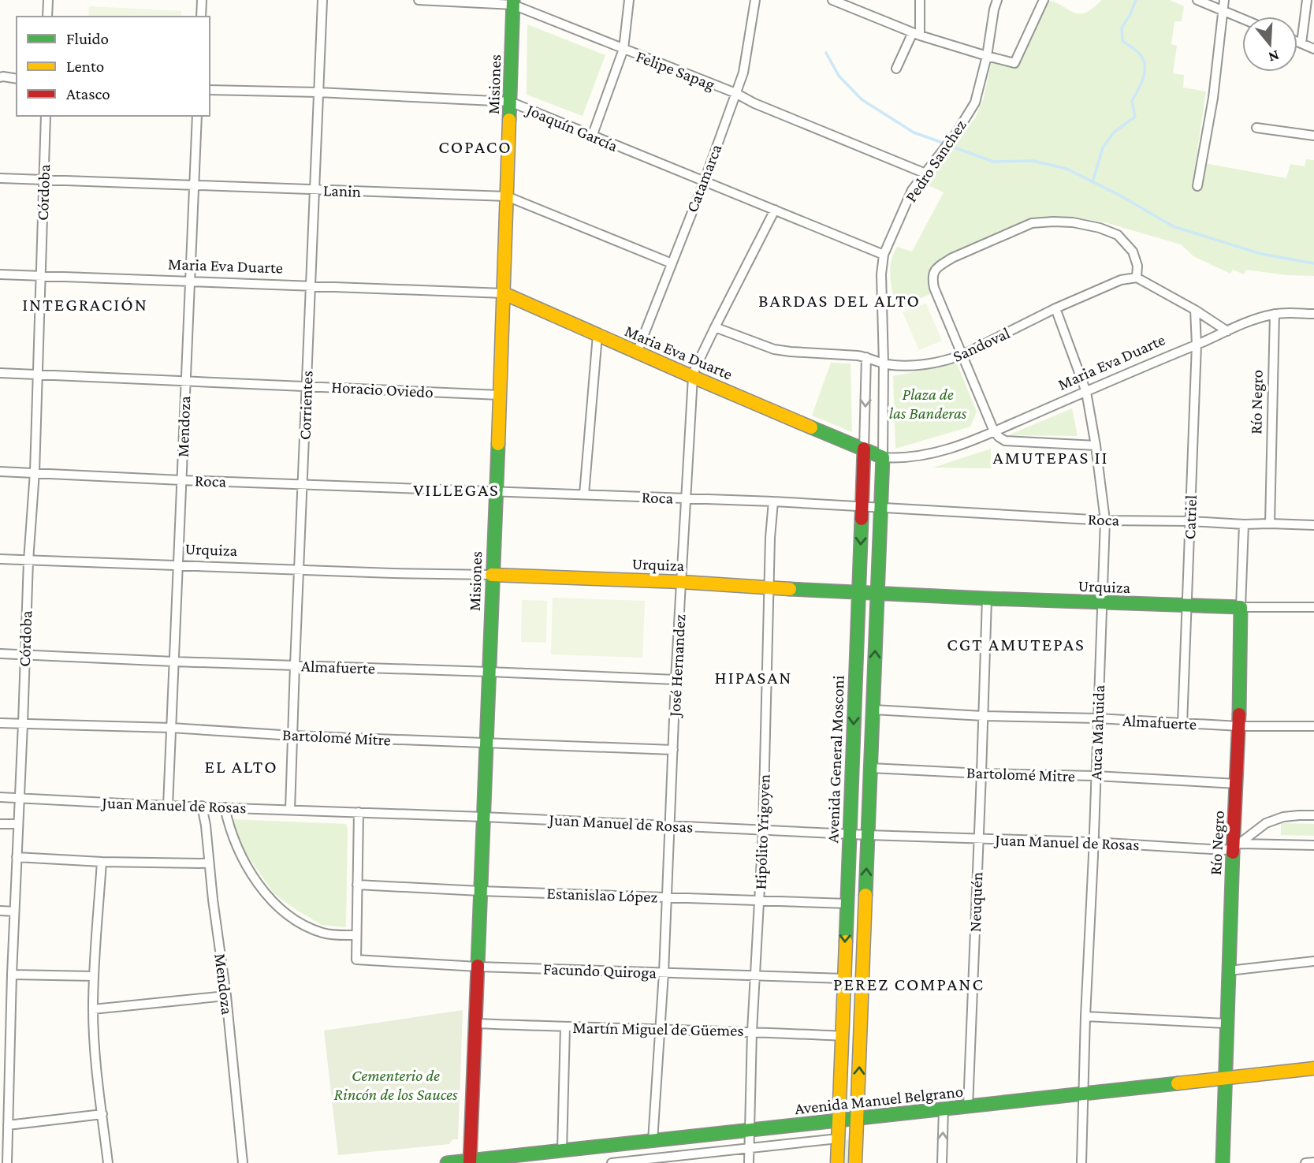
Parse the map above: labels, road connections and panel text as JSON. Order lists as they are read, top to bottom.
{
  "streets": {
    "street": [
      "Felipe Sapag",
      "Misiones",
      "Joaquín García",
      "Pedro Sanchez",
      "Catamarca",
      "Lanin",
      "Córdoba",
      "Maria Eva Duarte",
      "Sandoval",
      "Horacio Oviedo",
      "Río Negro",
      "Corrientes",
      "Mendoza",
      "Roca",
      "Catriel",
      "Urquiza",
      "José Hernandez",
      "Almafuerte",
      "Auca Mahuida",
      "Bartolomé Mitre",
      "Avenida General Mosconi",
      "Juan Manuel de Rosas",
      "Hipólito Yrigoyen",
      "Estanislao López",
      "Neuquén",
      "Facundo Quiroga",
      "Martín Miguel de Güemes",
      "Avenida Manuel Belgrano"
    ]
  },
  "crossings": [
    ["Felipe Sapag", "Misiones"],
    ["Felipe Sapag", "Pedro Sanchez"],
    ["Felipe Sapag", "Catamarca"],
    ["Misiones", "Joaquín García"],
    ["Misiones", "Lanin"],
    ["Misiones", "Maria Eva Duarte"],
    ["Misiones", "Horacio Oviedo"],
    ["Misiones", "Roca"],
    ["Misiones", "Urquiza"],
    ["Misiones", "Almafuerte"],
    ["Misiones", "Bartolomé Mitre"],
    ["Misiones", "Juan Manuel de Rosas"],
    ["Misiones", "Estanislao López"],
    ["Misiones", "Facundo Quiroga"],
    ["Misiones", "Martín Miguel de Güemes"],
    ["Misiones", "Avenida Manuel Belgrano"],
    ["Joaquín García", "Pedro Sanchez"],
    ["Joaquín García", "Catamarca"],
    ["Joaquín García", "Corrientes"],
    ["Joaquín García", "José Hernandez"],
    ["Pedro Sanchez", "Sandoval"],
    ["Catamarca", "Lanin"],
    ["Catamarca", "Maria Eva Duarte"],
    ["Lanin", "Córdoba"],
    ["Lanin", "Corrientes"],
    ["Lanin", "Mendoza"],
    ["Córdoba", "Maria Eva Duarte"],
    ["Córdoba", "Horacio Oviedo"],
    ["Córdoba", "Roca"],
    ["Córdoba", "Urquiza"],
    ["Córdoba", "Almafuerte"],
    ["Córdoba", "Bartolomé Mitre"],
    ["Córdoba", "Juan Manuel de Rosas"],
    ["Maria Eva Duarte", "Río Negro"],
    ["Maria Eva Duarte", "Corrientes"],
    ["Maria Eva Duarte", "Mendoza"],
    ["Maria Eva Duarte", "Catriel"],
    ["Maria Eva Duarte", "José Hernandez"],
    ["Maria Eva Duarte", "Auca Mahuida"],
    ["Maria Eva Duarte", "Avenida General Mosconi"],
    ["Sandoval", "José Hernandez"],
    ["Sandoval", "Auca Mahuida"],
    ["Sandoval", "Avenida General Mosconi"],
    ["Horacio Oviedo", "Corrientes"],
    ["Horacio Oviedo", "Mendoza"],
    ["Río Negro", "Roca"],
    ["Río Negro", "Urquiza"],
    ["Río Negro", "Almafuerte"],
    ["Río Negro", "Bartolomé Mitre"],
    ["Río Negro", "Juan Manuel de Rosas"],
    ["Río Negro", "Avenida Manuel Belgrano"],
    ["Corrientes", "Roca"],
    ["Corrientes", "Urquiza"],
    ["Corrientes", "Almafuerte"],
    ["Corrientes", "Bartolomé Mitre"],
    ["Corrientes", "Juan Manuel de Rosas"],
    ["Mendoza", "Roca"],
    ["Mendoza", "Urquiza"],
    ["Mendoza", "Almafuerte"],
    ["Mendoza", "Bartolomé Mitre"],
    ["Mendoza", "Juan Manuel de Rosas"],
    ["Roca", "Catriel"],
    ["Roca", "José Hernandez"],
    ["Roca", "Auca Mahuida"],
    ["Roca", "Avenida General Mosconi"],
    ["Roca", "Hipólito Yrigoyen"],
    ["Catriel", "Urquiza"],
    ["Catriel", "Almafuerte"],
    ["Urquiza", "José Hernandez"],
    ["Urquiza", "Auca Mahuida"],
    ["Urquiza", "Avenida General Mosconi"],
    ["Urquiza", "Hipólito Yrigoyen"],
    ["Urquiza", "Neuquén"],
    ["José Hernandez", "Almafuerte"],
    ["José Hernandez", "Bartolomé Mitre"],
    ["José Hernandez", "Juan Manuel de Rosas"],
    ["José Hernandez", "Estanislao López"],
    ["José Hernandez", "Facundo Quiroga"],
    ["José Hernandez", "Martín Miguel de Güemes"],
    ["José Hernandez", "Avenida Manuel Belgrano"],
    ["Almafuerte", "Auca Mahuida"],
    ["Almafuerte", "Neuquén"],
    ["Auca Mahuida", "Bartolomé Mitre"],
    ["Auca Mahuida", "Juan Manuel de Rosas"],
    ["Auca Mahuida", "Avenida Manuel Belgrano"],
    ["Bartolomé Mitre", "Neuquén"],
    ["Avenida General Mosconi", "Juan Manuel de Rosas"],
    ["Avenida General Mosconi", "Estanislao López"],
    ["Avenida General Mosconi", "Facundo Quiroga"],
    ["Avenida General Mosconi", "Martín Miguel de Güemes"],
    ["Avenida General Mosconi", "Avenida Manuel Belgrano"],
    ["Juan Manuel de Rosas", "Hipólito Yrigoyen"],
    ["Juan Manuel de Rosas", "Neuquén"],
    ["Hipólito Yrigoyen", "Estanislao López"],
    ["Hipólito Yrigoyen", "Facundo Quiroga"],
    ["Hipólito Yrigoyen", "Martín Miguel de Güemes"],
    ["Hipólito Yrigoyen", "Avenida Manuel Belgrano"],
    ["Neuquén", "Avenida Manuel Belgrano"]
  ],
  "districts": [
    "COPACO",
    "BARDAS DEL ALTO",
    "INTEGRACIÓN",
    "AMUTEPAS II",
    "VILLEGAS",
    "CGT AMUTEPAS",
    "HIPASAN",
    "EL ALTO",
    "PEREZ COMPANC"
  ],
  "parks": ["Plaza de las Banderas", "Cementerio de Rincón de los Sauces"],
  "legend": ["Fluido", "Lento", "Atasco"],
  "north": "bottom"
}
